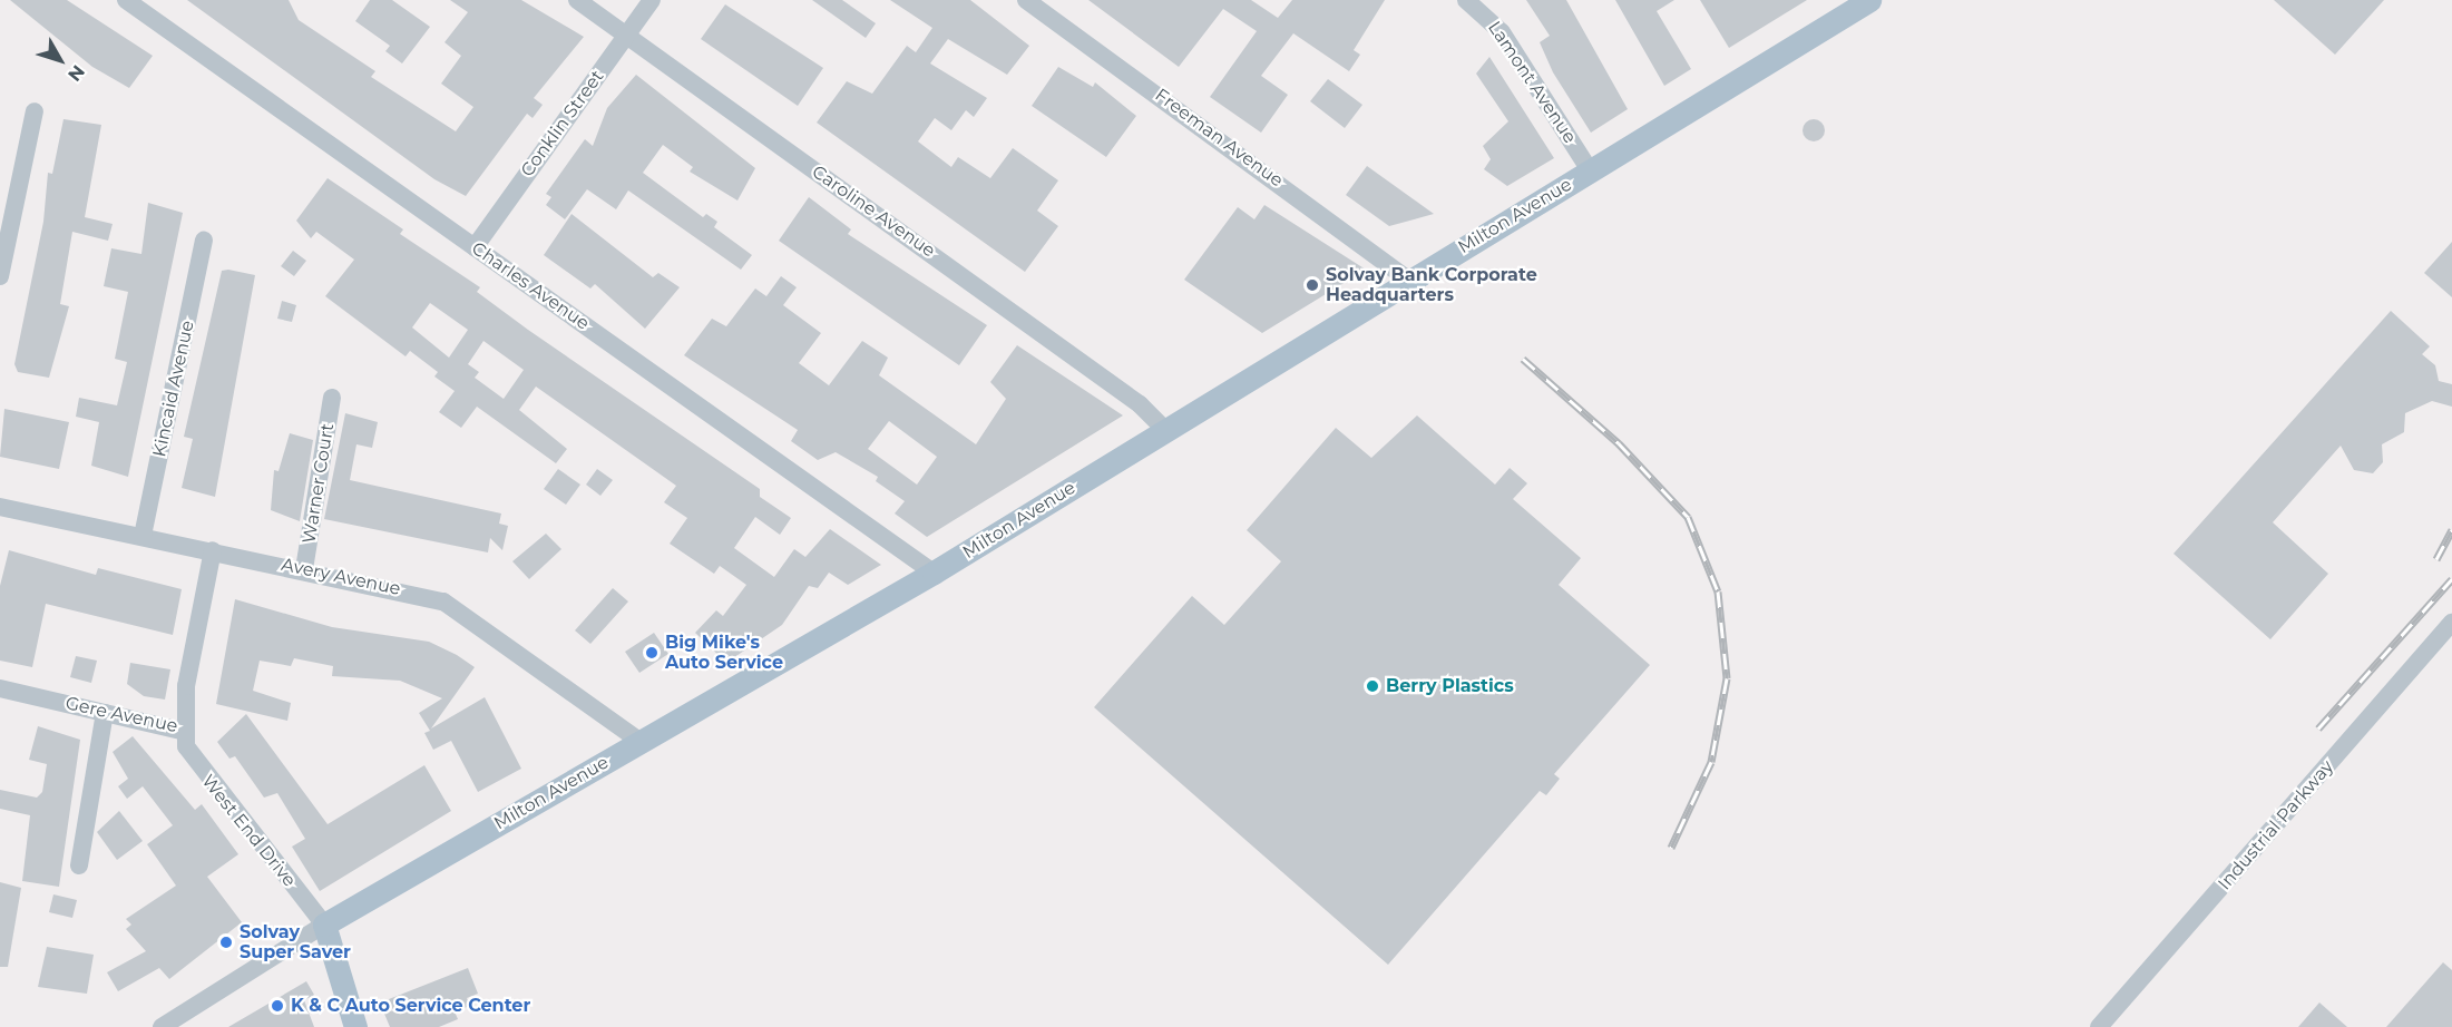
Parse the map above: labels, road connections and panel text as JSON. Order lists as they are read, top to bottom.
{
  "streets": {
    "main road": ["Milton Avenue"],
    "street": [
      "Lamont Avenue",
      "Conklin Street",
      "Freeman Avenue",
      "Caroline Avenue",
      "Charles Avenue",
      "Kincaid Avenue",
      "Warner Court",
      "Avery Avenue",
      "Gere Avenue",
      "Industrial Parkway",
      "West End Drive"
    ]
  },
  "crossings": [
    ["Lamont Avenue", "Milton Avenue"],
    ["Conklin Street", "Caroline Avenue"],
    ["Conklin Street", "Charles Avenue"],
    ["Freeman Avenue", "Milton Avenue"],
    ["Caroline Avenue", "Milton Avenue"],
    ["Milton Avenue", "Charles Avenue"],
    ["Milton Avenue", "Avery Avenue"],
    ["Milton Avenue", "West End Drive"],
    ["Kincaid Avenue", "Avery Avenue"],
    ["Warner Court", "Avery Avenue"],
    ["Avery Avenue", "Gere Avenue"],
    ["Gere Avenue", "West End Drive"]
  ],
  "places": [
    "Solvay Bank Corporate Headquarters",
    "Big Mike's Auto Service",
    "Berry Plastics",
    "Solvay Super Saver",
    "K & C Auto Service Center"
  ],
  "north": "bottom right"
}
